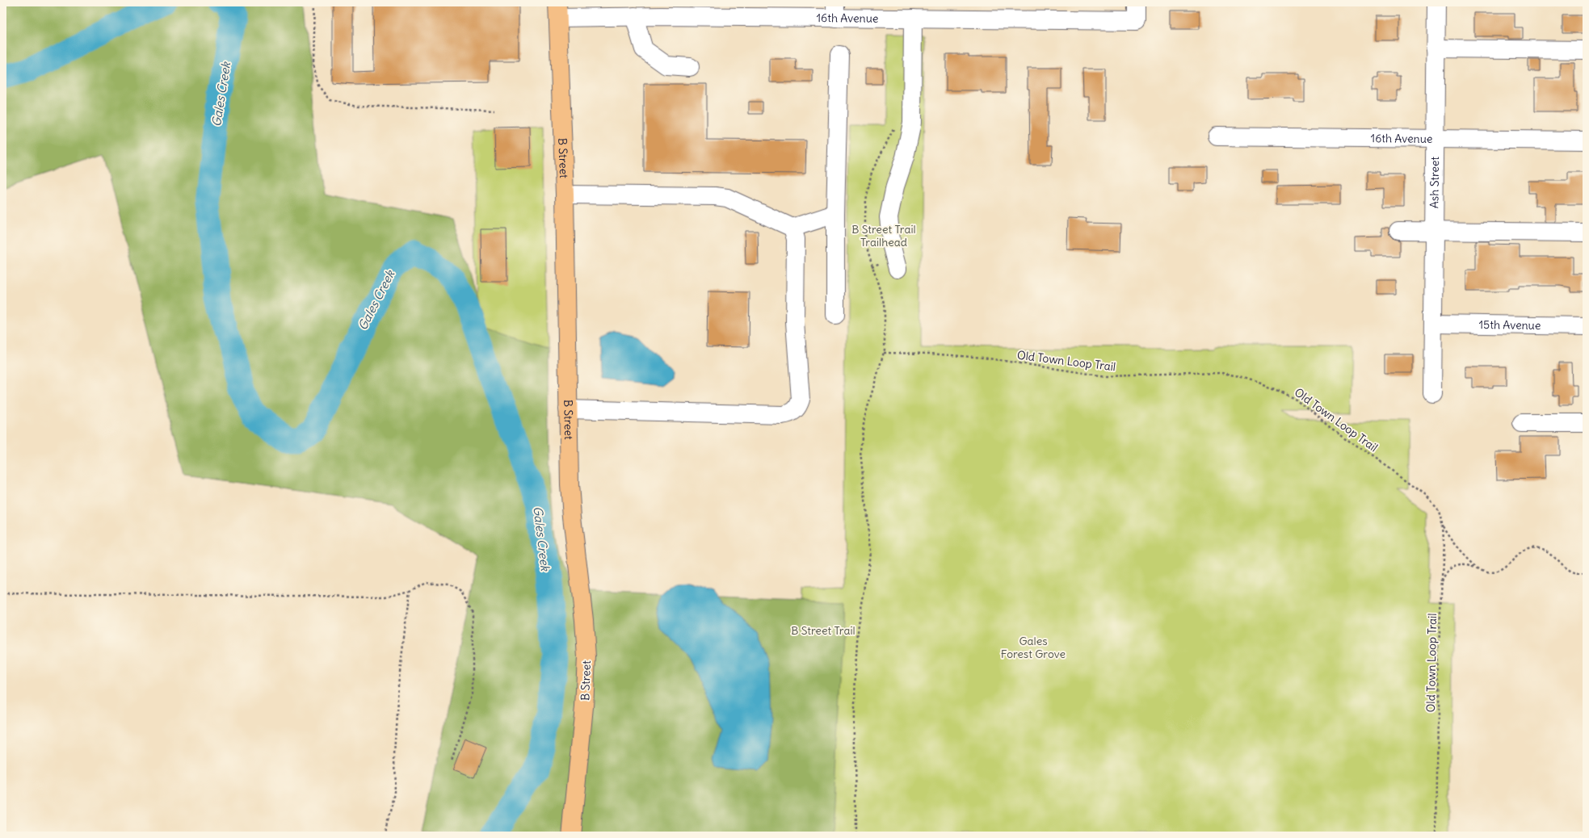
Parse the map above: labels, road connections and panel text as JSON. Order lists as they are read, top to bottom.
{
  "streets": {
    "main road": ["B Street"],
    "street": ["16th Avenue", "Ash Street", "15th Avenue"],
    "path": ["Old Town Loop Trail"]
  },
  "crossings": [
    ["16th Avenue", "B Street"],
    ["16th Avenue", "Ash Street"],
    ["Ash Street", "15th Avenue"]
  ],
  "water": ["Gales Creek"],
  "parks": ["B Street Trail Trailhead", "B Street Trail", "Gales Forest Grove"]
}
